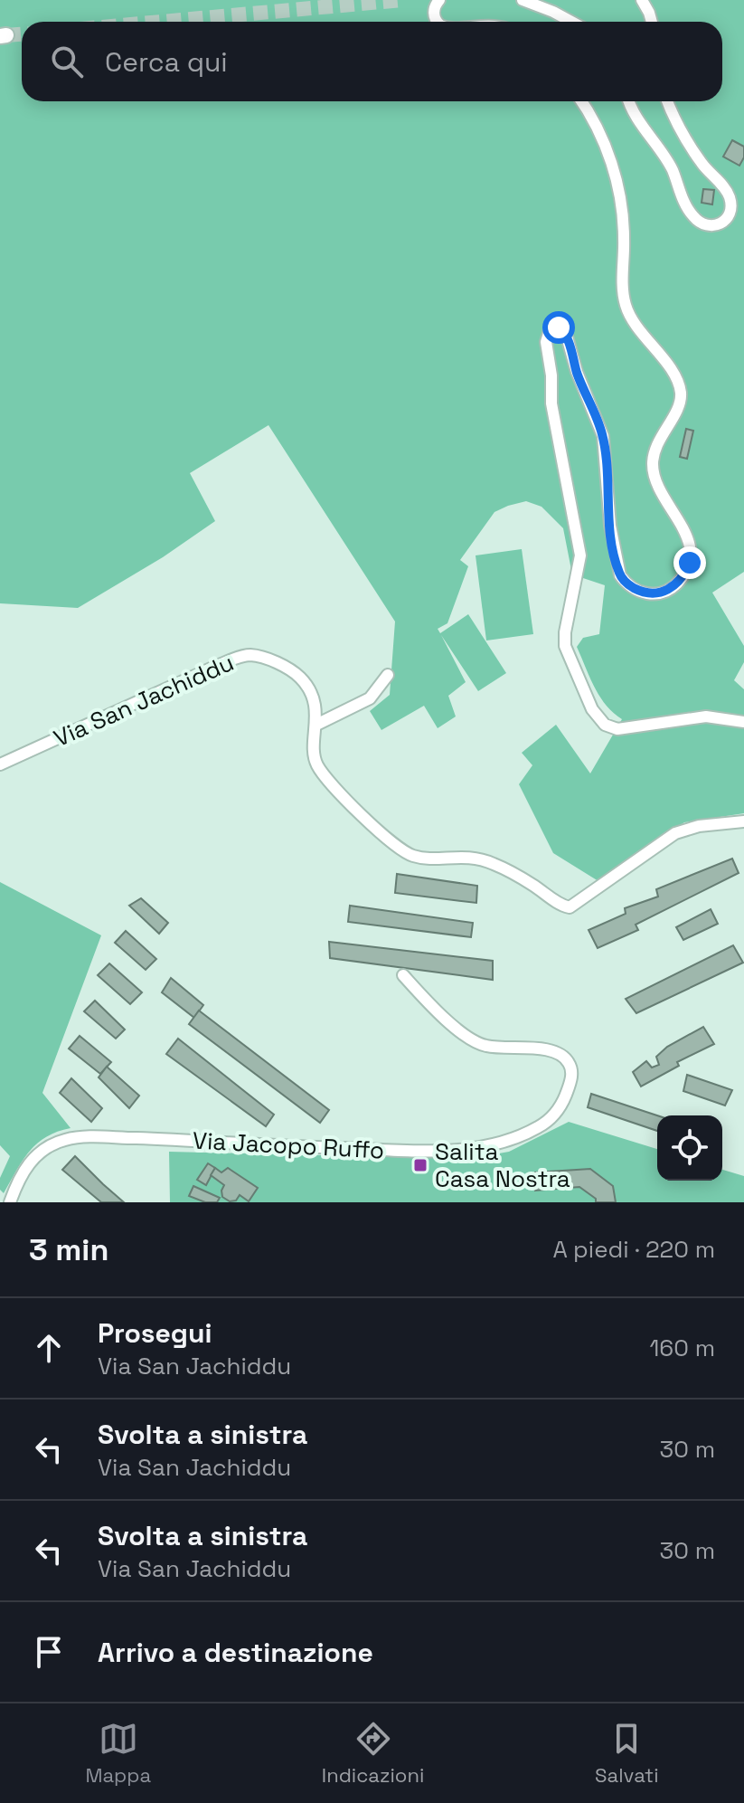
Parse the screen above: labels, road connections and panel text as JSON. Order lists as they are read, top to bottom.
{
  "streets": {
    "street": ["Via San Jachiddu", "Via Jacopo Ruffo"]
  },
  "places": {
    "transit": ["Salita Casa Nostra"]
  },
  "page": {
    "search": "Cerca qui",
    "heading": ["3 min", "A piedi · 220 m"],
    "list": [
      ["Prosegui", "Via San Jachiddu", "160 m"],
      ["Svolta a sinistra", "Via San Jachiddu", "30 m"],
      ["Svolta a sinistra", "Via San Jachiddu", "30 m"],
      "Arrivo a destinazione"
    ],
    "nav": ["Mappa", "Indicazioni", "Salvati"]
  }
}
